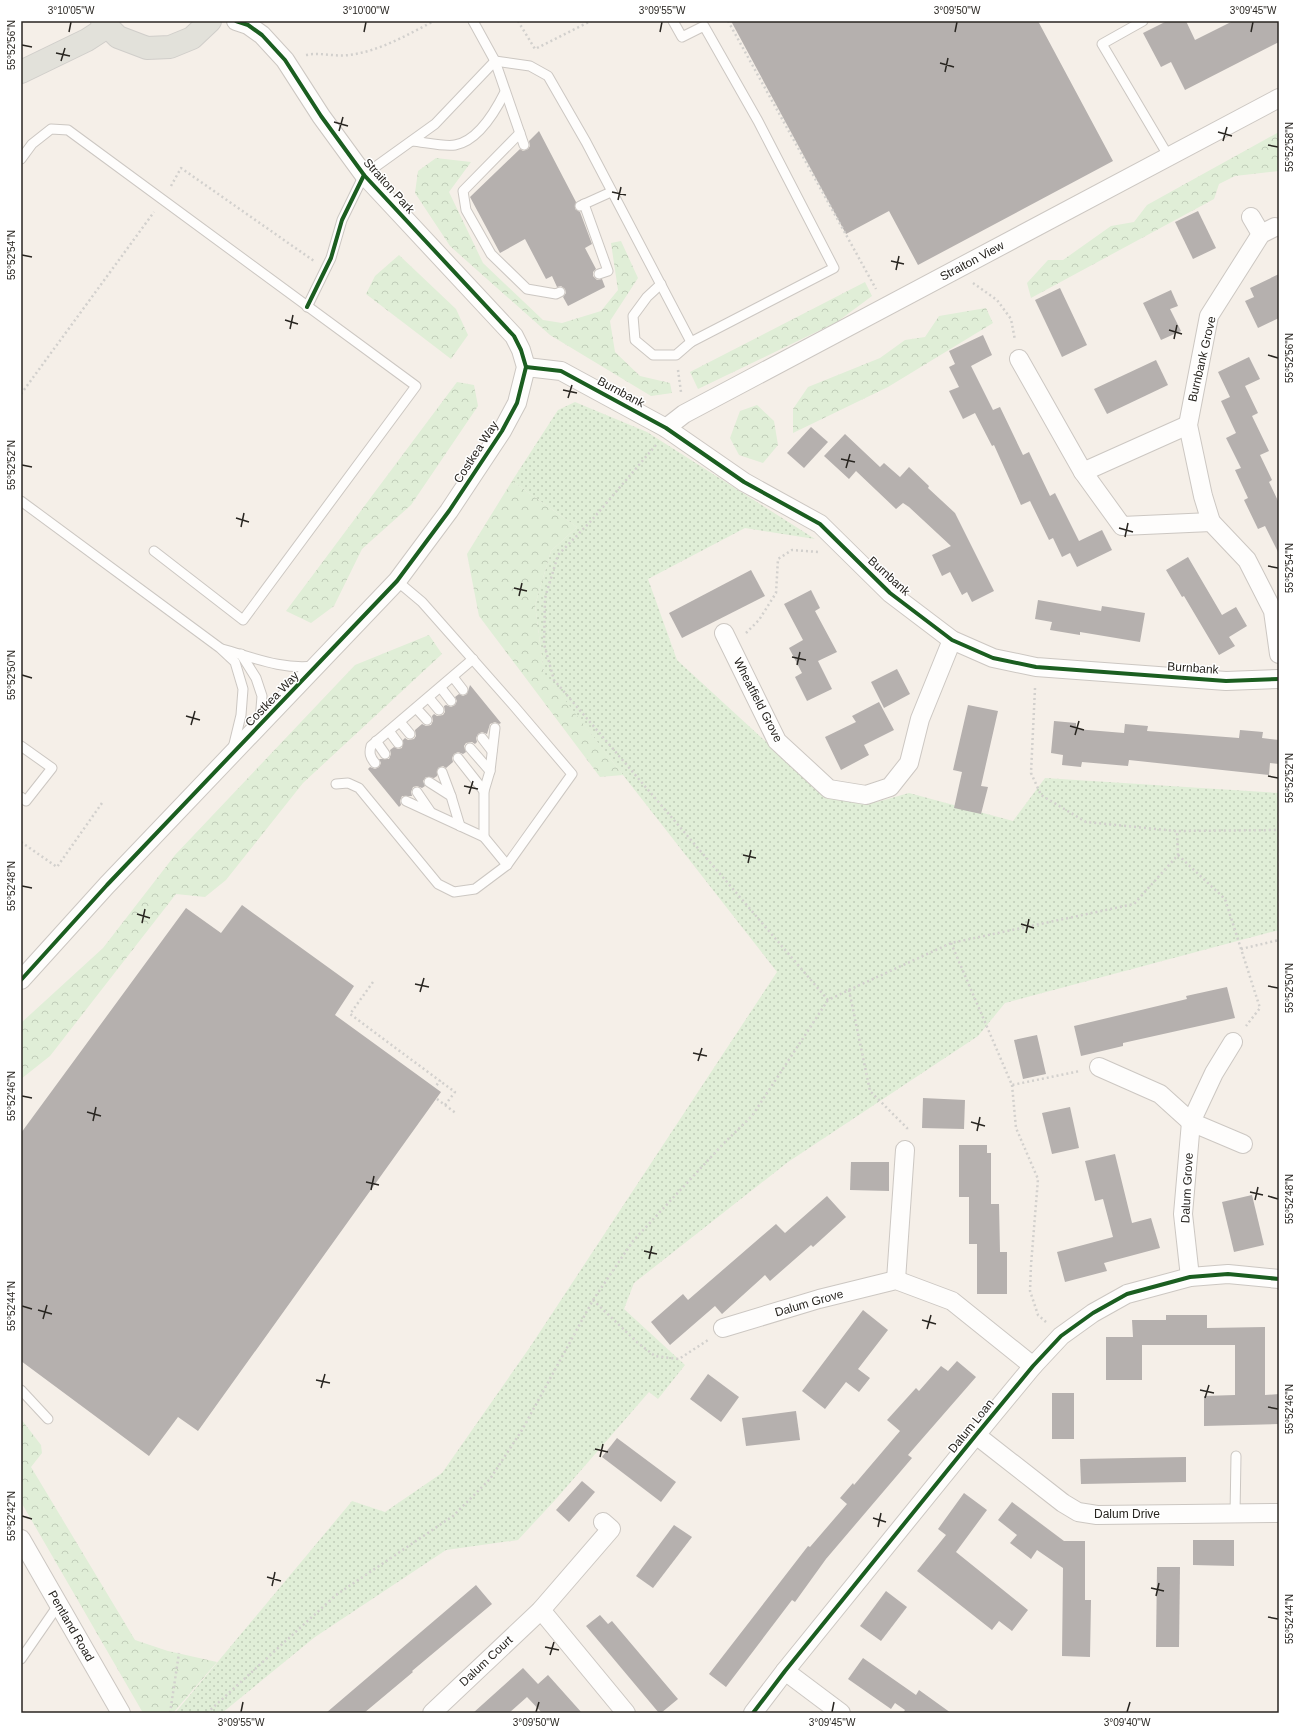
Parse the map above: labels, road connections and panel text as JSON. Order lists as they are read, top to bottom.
{
  "streets": {
    "street": [
      "Straiton Park",
      "Straiton View",
      "Burnbank Grove",
      "Burnbank",
      "Costkea Way",
      "Wheatfield Grove",
      "Dalum Grove",
      "Dalum Loan",
      "Dalum Drive",
      "Pentland Road",
      "Dalum Court"
    ]
  },
  "crossings": [
    ["Straiton Park", "Burnbank"],
    ["Straiton Park", "Costkea Way"],
    ["Straiton View", "Burnbank"],
    ["Burnbank", "Costkea Way"],
    ["Burnbank", "Wheatfield Grove"],
    ["Dalum Grove", "Dalum Loan"],
    ["Dalum Loan", "Dalum Drive"]
  ],
  "coordinates": [
    "3°10'05\"W",
    "3°10'00\"W",
    "3°09'55\"W",
    "3°09'50\"W",
    "3°09'45\"W",
    "55°52'56\"N",
    "55°52'58\"N",
    "55°52'54\"N",
    "55°52'52\"N",
    "55°52'50\"N",
    "55°52'48\"N",
    "55°52'46\"N",
    "55°52'44\"N",
    "55°52'42\"N",
    "3°09'40\"W"
  ]
}
